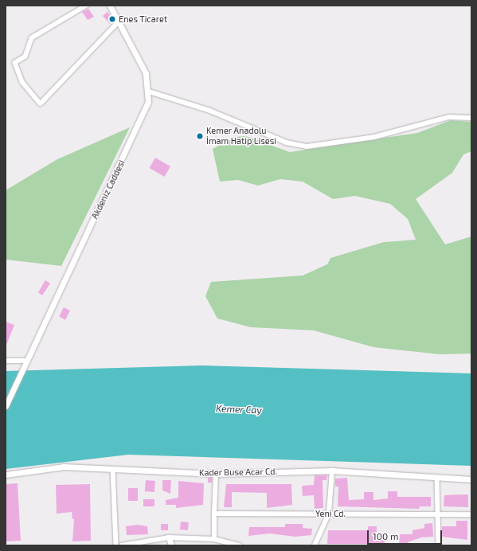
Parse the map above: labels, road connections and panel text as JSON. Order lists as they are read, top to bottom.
{
  "streets": {
    "street": ["Akdeniz Caddesi", "Kader Buse Acar Cd.", "Yeni Cd."]
  },
  "water": ["Kemer Cay"],
  "places": ["Enes Ticaret", "Kemer Anadolu İmam Hatip Lisesi"],
  "scale_bar": "100 m"
}
